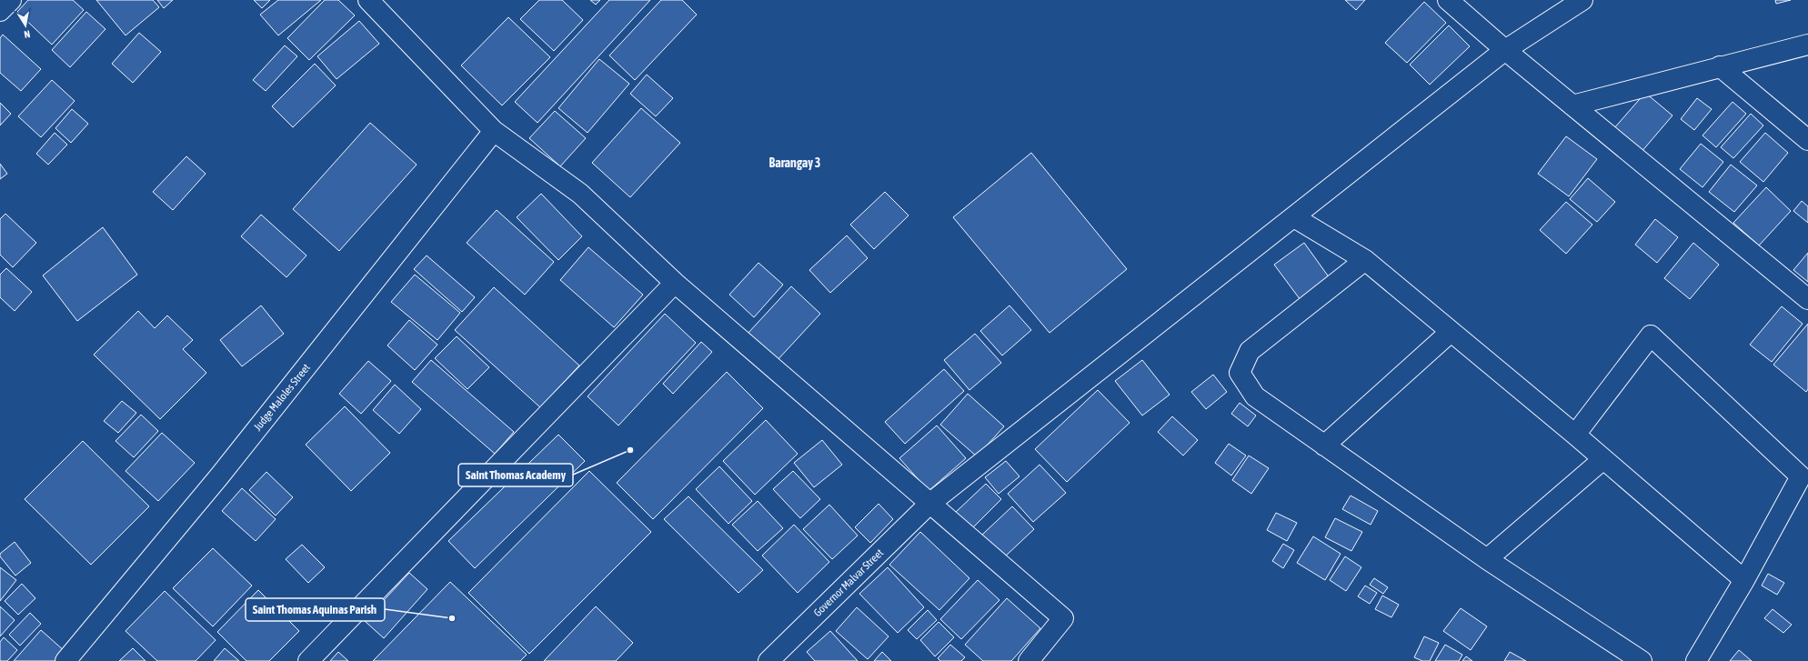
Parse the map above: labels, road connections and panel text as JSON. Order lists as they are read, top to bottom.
{
  "streets": {
    "street": ["Judge Maloles Street", "Governor Malvar Street"]
  },
  "districts": ["Barangay 3"],
  "places": ["Saint Thomas Academy", "Saint Thomas Aquinas Parish"],
  "north": "bottom"
}
